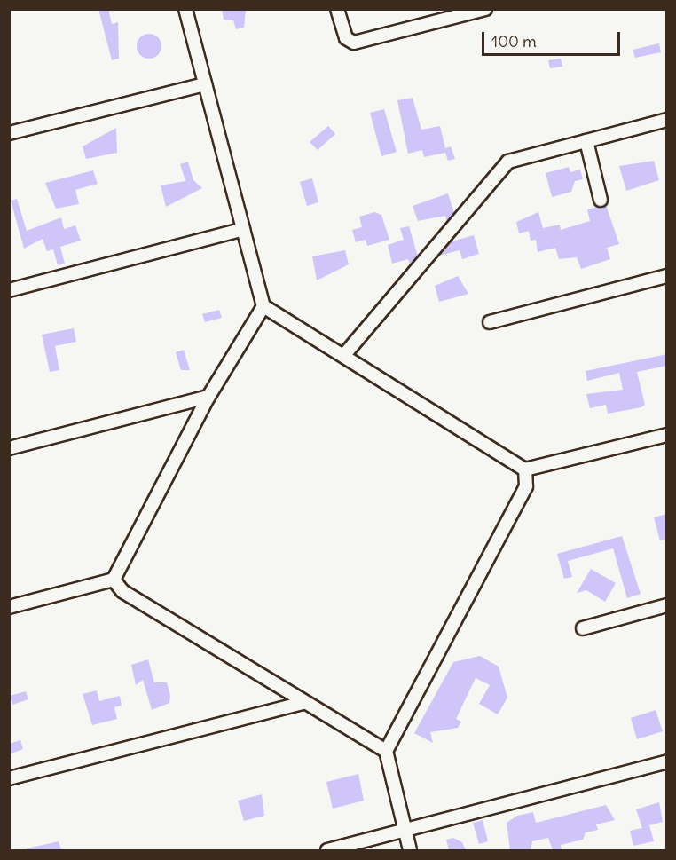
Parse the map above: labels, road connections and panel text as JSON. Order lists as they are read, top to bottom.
{
  "scale_bar": "100 m"
}
